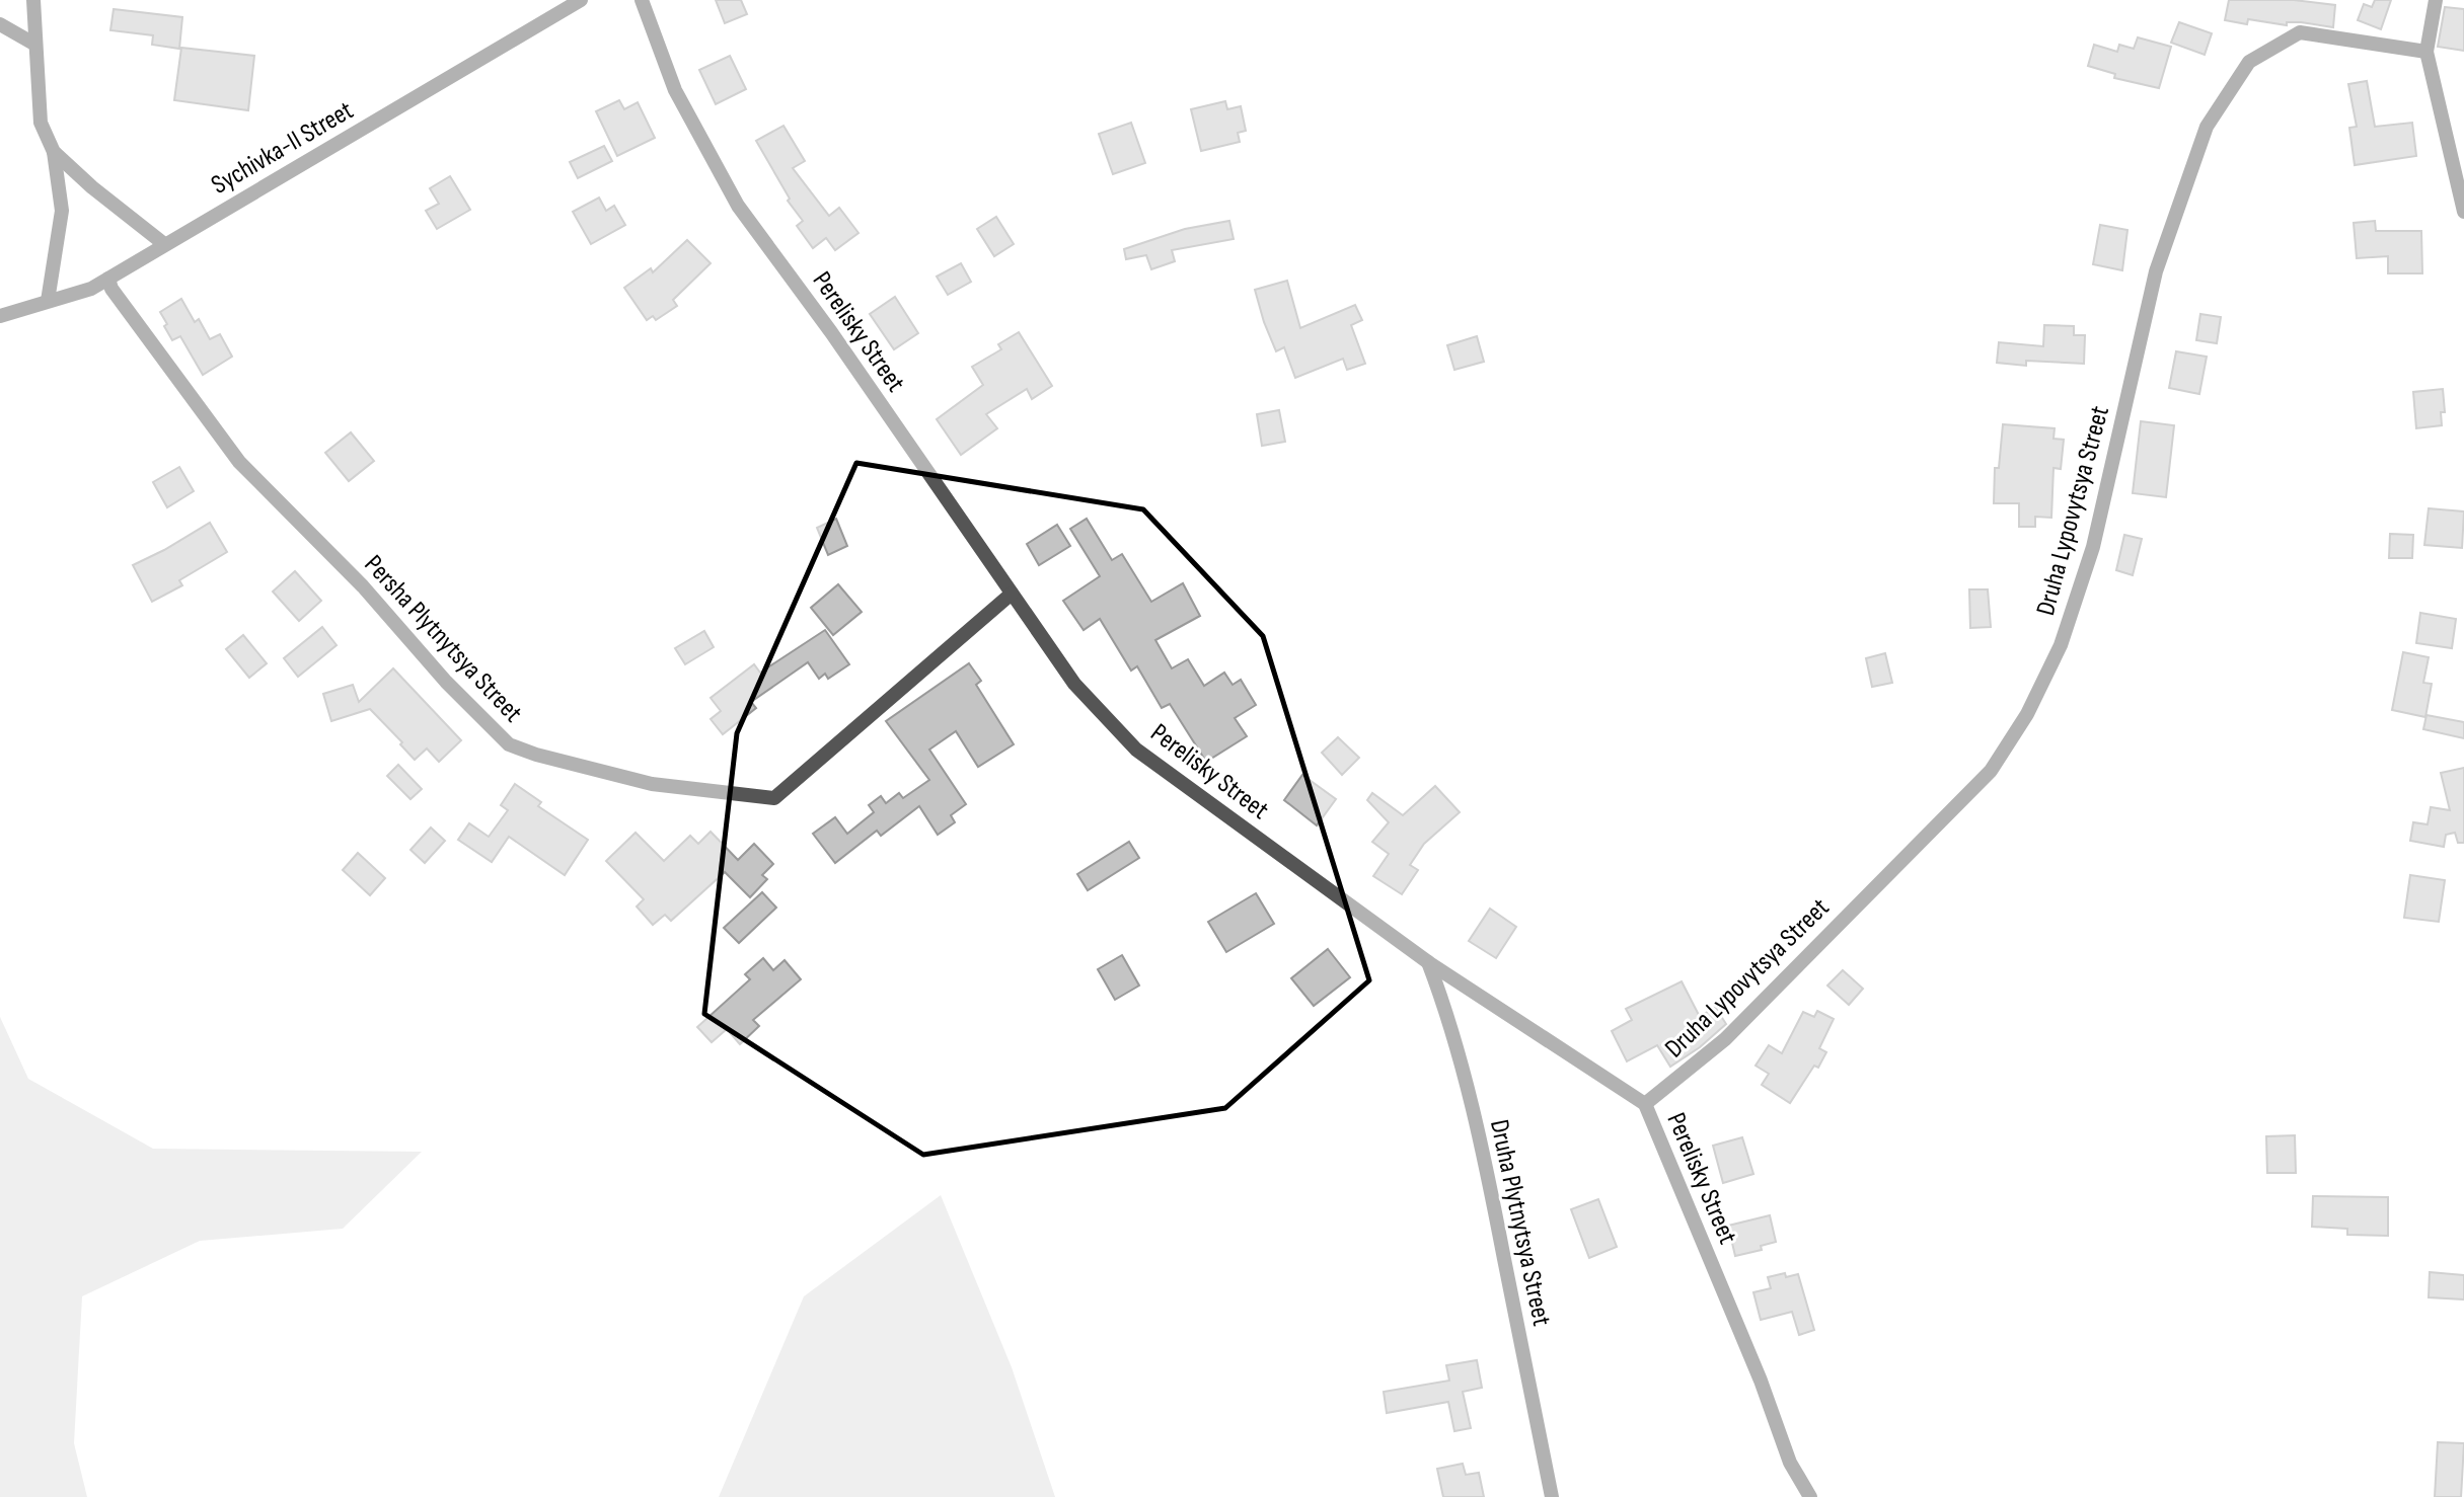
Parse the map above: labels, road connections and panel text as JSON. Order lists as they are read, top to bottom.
{
  "streets": {
    "street": [
      "Sychivka-II Street",
      "Perelisky Street",
      "Druha Lypovytsya Street",
      "Persha Plytnytsya Street",
      "Druha Plytnytsya Street"
    ]
  },
  "crossings": [
    ["Sychivka-II Street", "Persha Plytnytsya Street"],
    ["Perelisky Street", "Druha Lypovytsya Street"],
    ["Perelisky Street", "Persha Plytnytsya Street"],
    ["Perelisky Street", "Druha Plytnytsya Street"]
  ]
}
